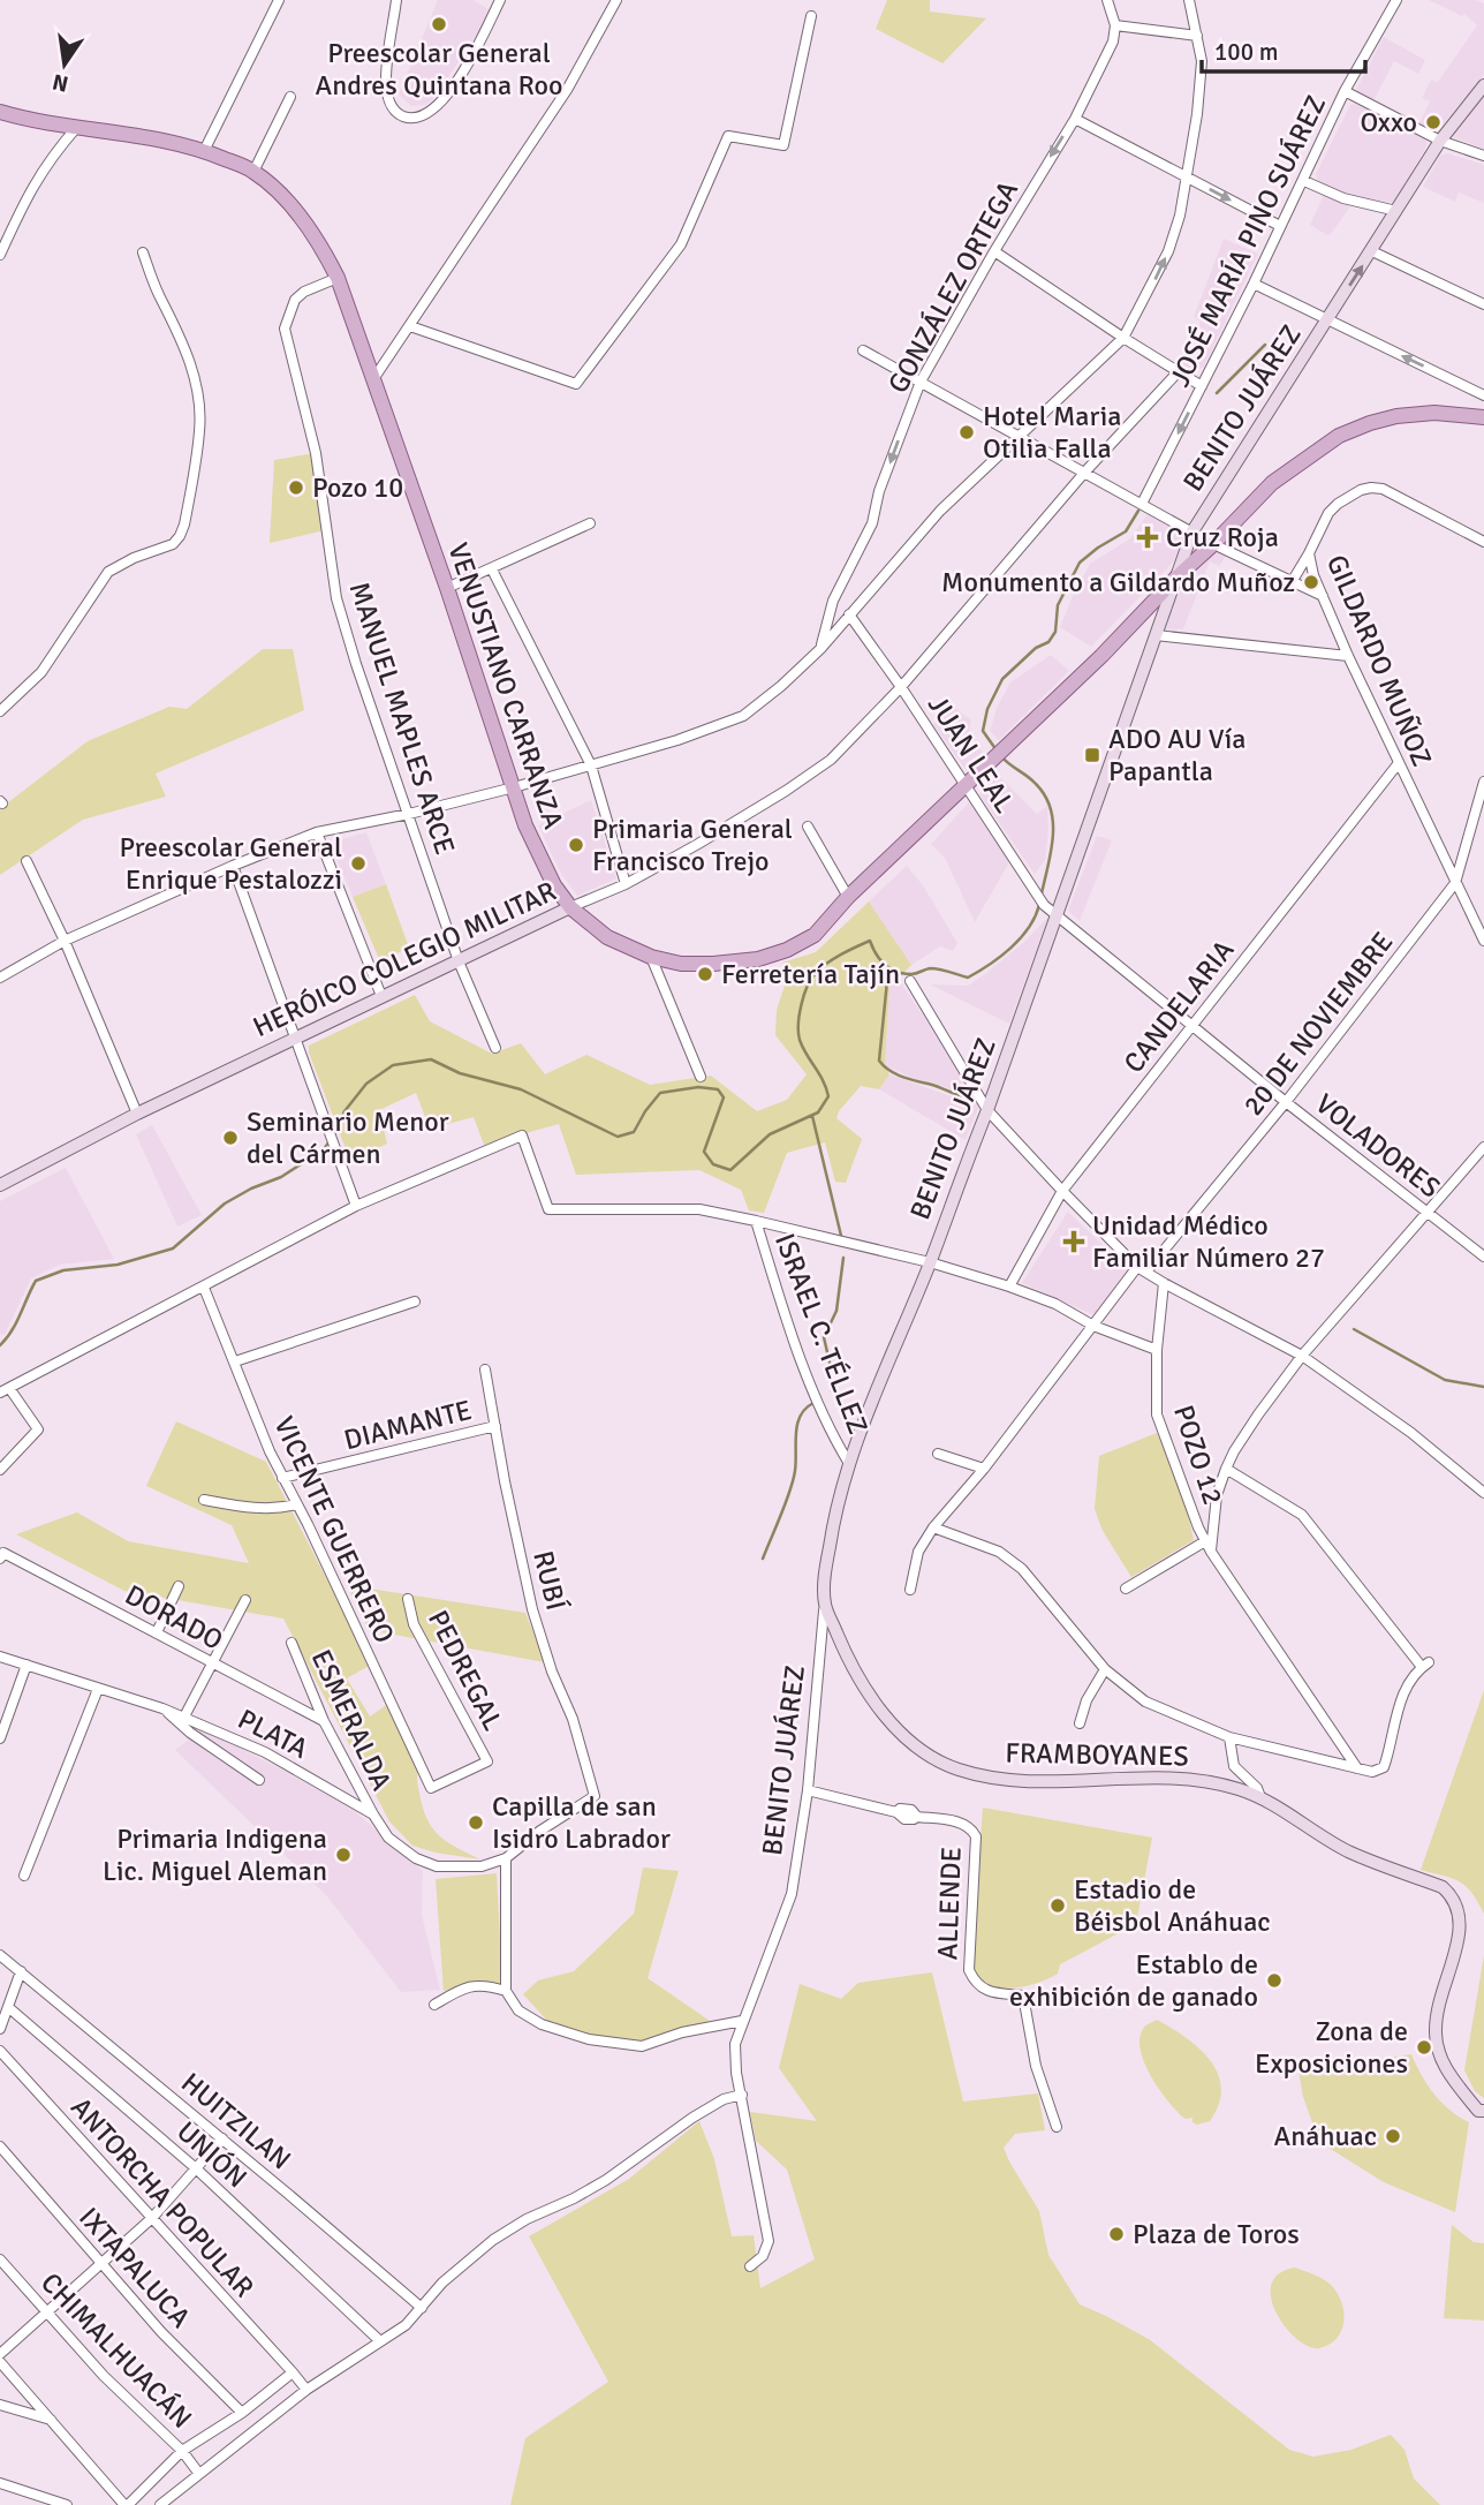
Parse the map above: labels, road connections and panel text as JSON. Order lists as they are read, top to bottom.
{
  "streets": {
    "main road": ["VENUSTIANO CARRANZA"],
    "street": [
      "JOSÉ MARÍA PINO SUÁREZ",
      "GONZÁLEZ ORTEGA",
      "BENITO JUÁREZ",
      "GILDARDO MUÑOZ",
      "MANUEL MAPLES ARCE",
      "JUAN LEAL",
      "HERÓICO COLEGIO MILITAR",
      "CANDELARIA",
      "20 DE NOVIEMBRE",
      "VOLADORES",
      "ISRAEL C. TÉLLEZ",
      "DIAMANTE",
      "POZO 12",
      "VICENTE GUERRERO",
      "RUBÍ",
      "DORADO",
      "PEDREGAL",
      "ESMERALDA",
      "PLATA",
      "FRAMBOYANES",
      "ALLENDE",
      "HUITZILAN",
      "UNIÓN",
      "ANTORCHA POPULAR",
      "IXTAPALUCA",
      "CHIMALHUACÁN"
    ]
  },
  "crossings": [
    ["BENITO JUÁREZ", "VENUSTIANO CARRANZA"],
    ["BENITO JUÁREZ", "JUAN LEAL"],
    ["BENITO JUÁREZ", "VOLADORES"],
    ["BENITO JUÁREZ", "ISRAEL C. TÉLLEZ"],
    ["BENITO JUÁREZ", "FRAMBOYANES"],
    ["BENITO JUÁREZ", "ALLENDE"],
    ["GILDARDO MUÑOZ", "CANDELARIA"],
    ["GILDARDO MUÑOZ", "20 DE NOVIEMBRE"],
    ["VENUSTIANO CARRANZA", "MANUEL MAPLES ARCE"],
    ["VENUSTIANO CARRANZA", "JUAN LEAL"],
    ["VENUSTIANO CARRANZA", "HERÓICO COLEGIO MILITAR"],
    ["MANUEL MAPLES ARCE", "HERÓICO COLEGIO MILITAR"],
    ["JUAN LEAL", "HERÓICO COLEGIO MILITAR"],
    ["JUAN LEAL", "VOLADORES"],
    ["CANDELARIA", "VOLADORES"],
    ["20 DE NOVIEMBRE", "VOLADORES"],
    ["DIAMANTE", "VICENTE GUERRERO"],
    ["DIAMANTE", "RUBÍ"],
    ["VICENTE GUERRERO", "PEDREGAL"],
    ["RUBÍ", "PLATA"],
    ["DORADO", "ESMERALDA"],
    ["ESMERALDA", "PLATA"]
  ],
  "places": {
    "other": [
      "Preescolar General Andres Quintana Roo",
      "Oxxo",
      "Hotel Maria Otilia Falla",
      "Pozo 10",
      "Monumento a Gildardo Muñoz",
      "Primaria General Francisco Trejo",
      "Preescolar General Enrique Pestalozzi",
      "Ferretería Tajín",
      "Seminario Menor del Cármen",
      "Capilla de san Isidro Labrador",
      "Primaria Indigena Lic. Miguel Aleman",
      "Estadio de Béisbol Anáhuac",
      "Establo de exhibición de ganado",
      "Zona de Exposiciones",
      "Anáhuac",
      "Plaza de Toros"
    ],
    "health": ["Cruz Roja", "Unidad Médico Familiar Número 27"],
    "transit": ["ADO AU Vía Papantla"]
  },
  "scale_bar": "100 m",
  "north": "bottom"
}
